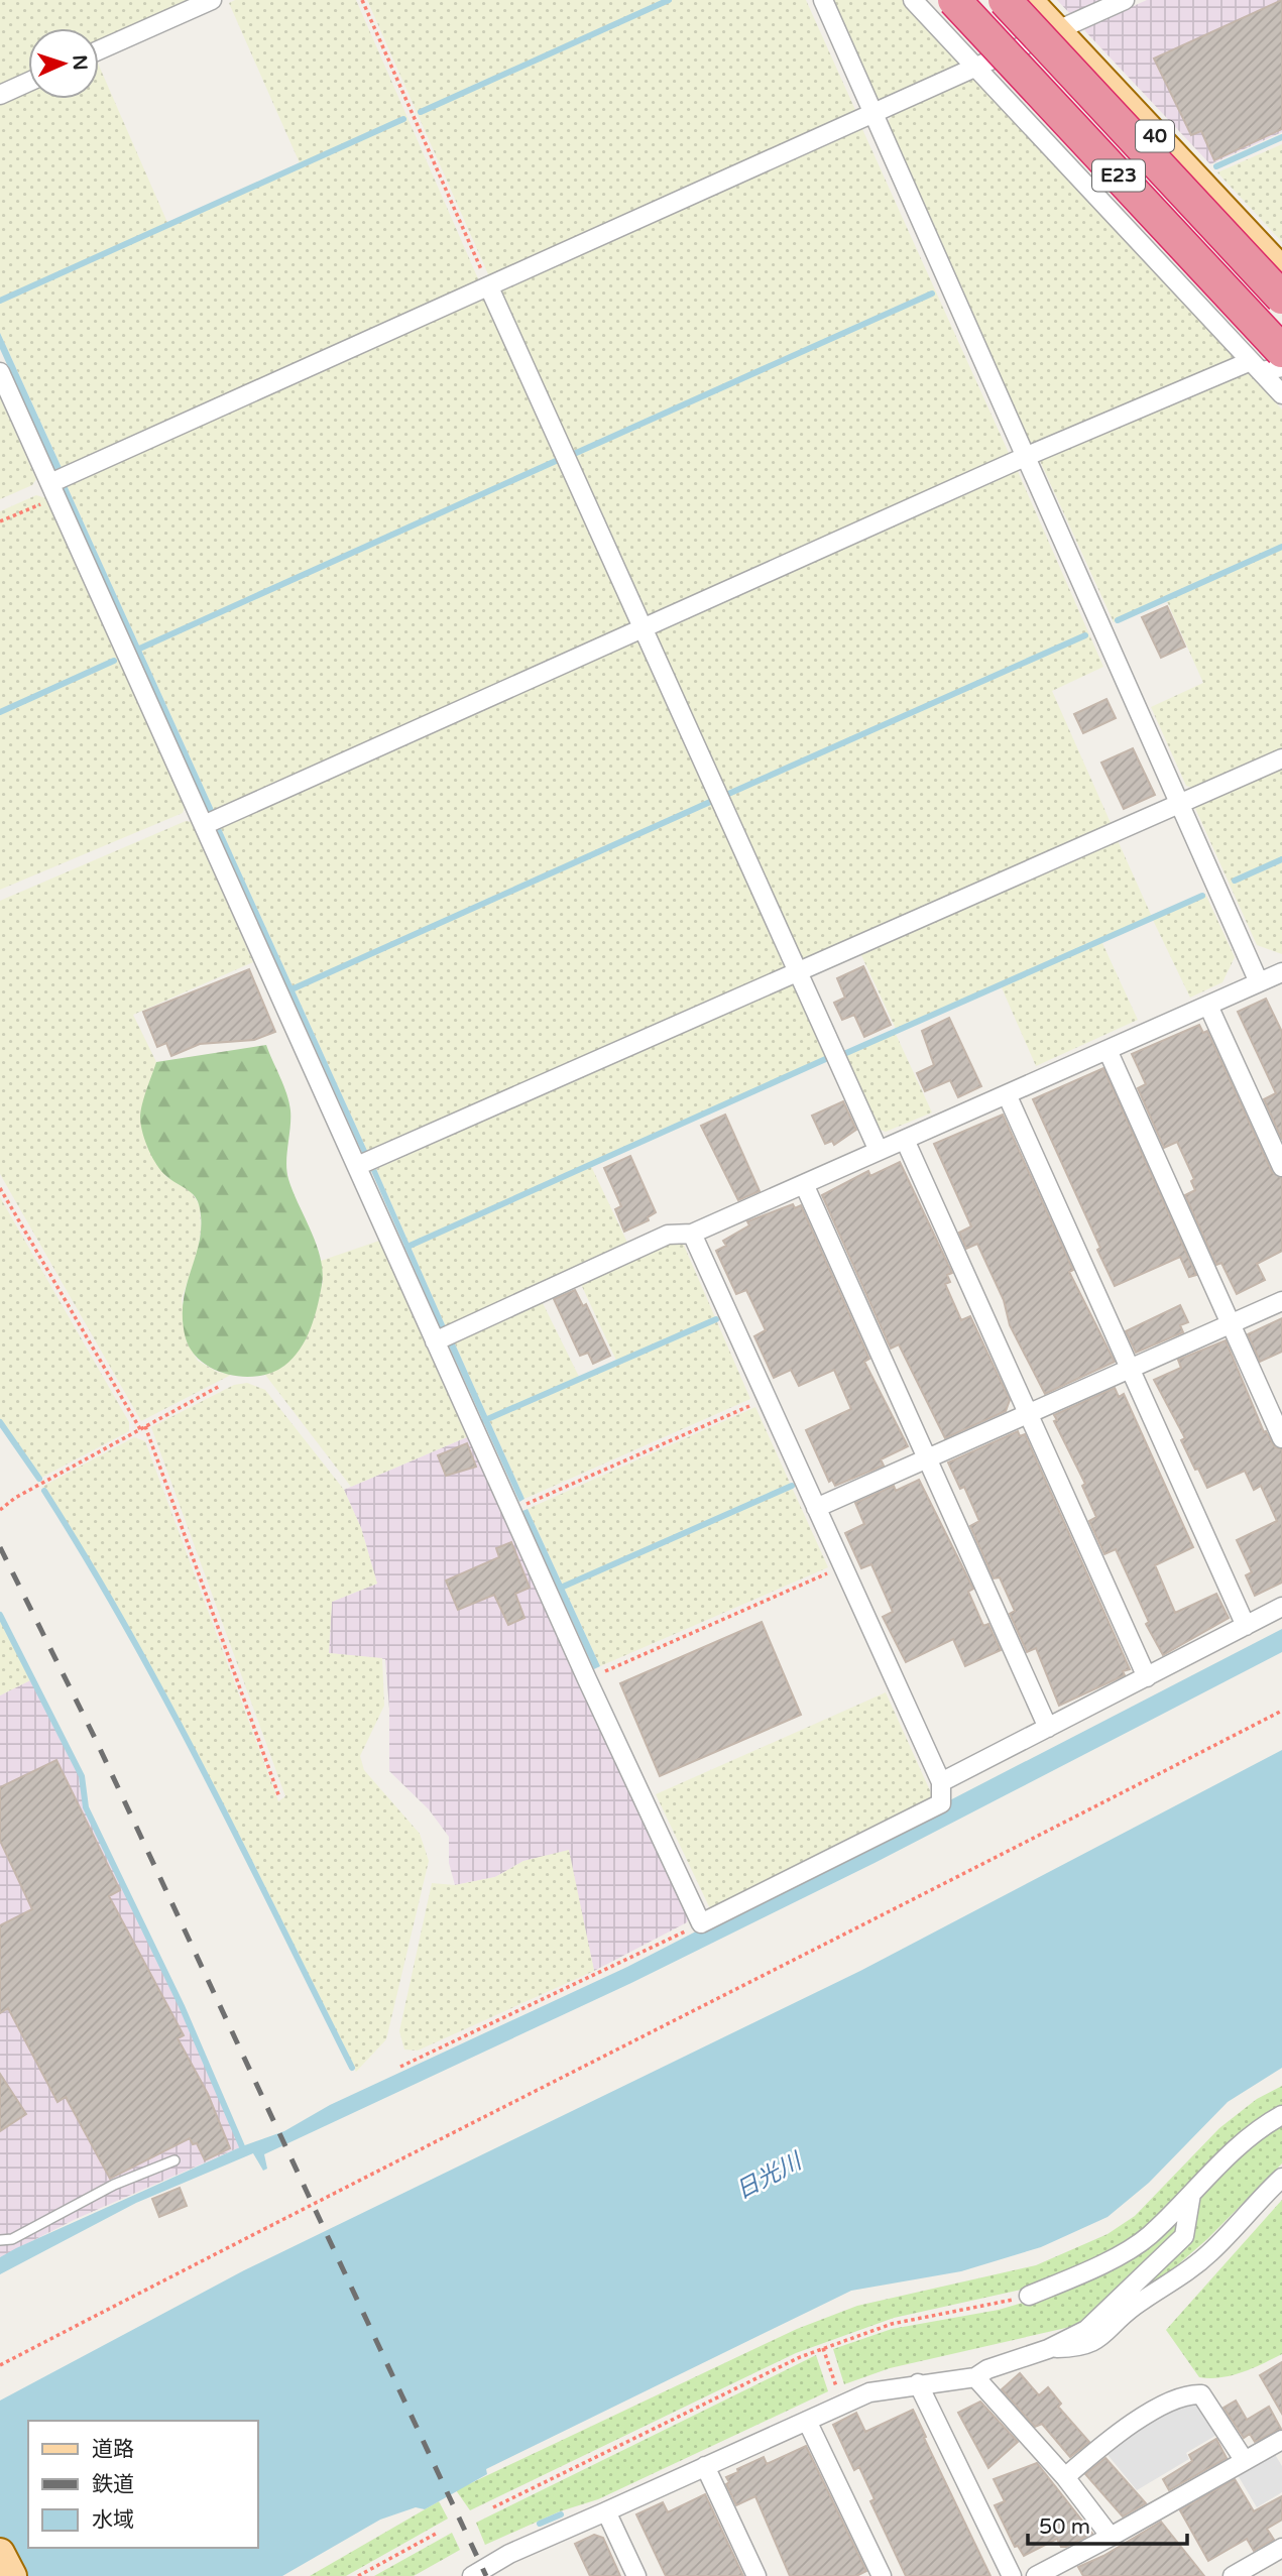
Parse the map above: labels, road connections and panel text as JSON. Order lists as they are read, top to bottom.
{
  "streets": {
    "highway": ["E23"],
    "main road": ["40"]
  },
  "water": ["日光川"],
  "legend": ["道路", "鉄道", "水域"],
  "scale_bar": "50 m",
  "north": "right"
}
